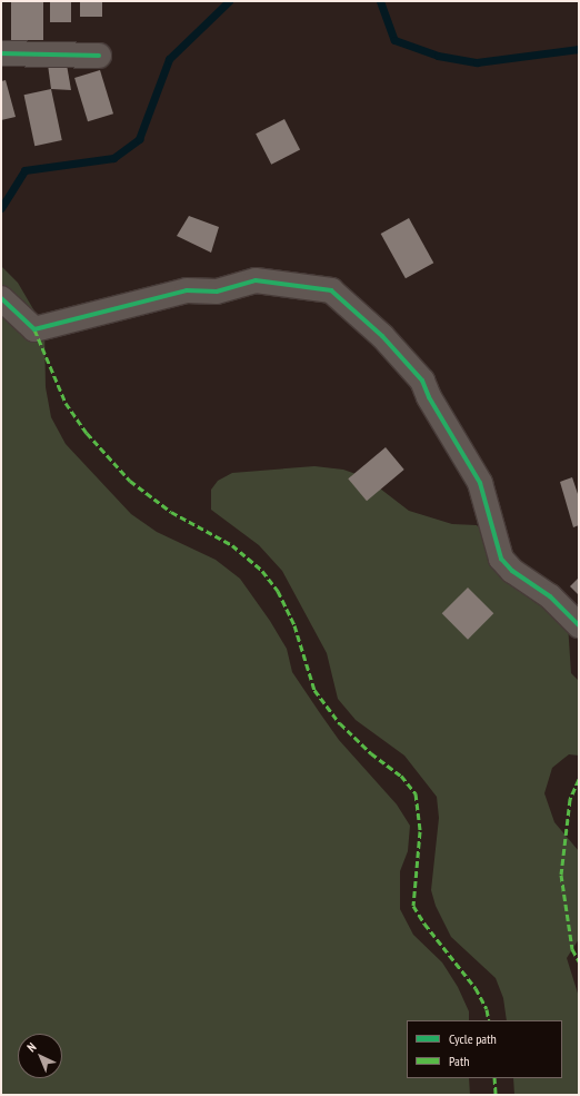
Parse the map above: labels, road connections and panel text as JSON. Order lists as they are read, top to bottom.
{
  "legend": ["Cycle path", "Path"],
  "north": "top left"
}
